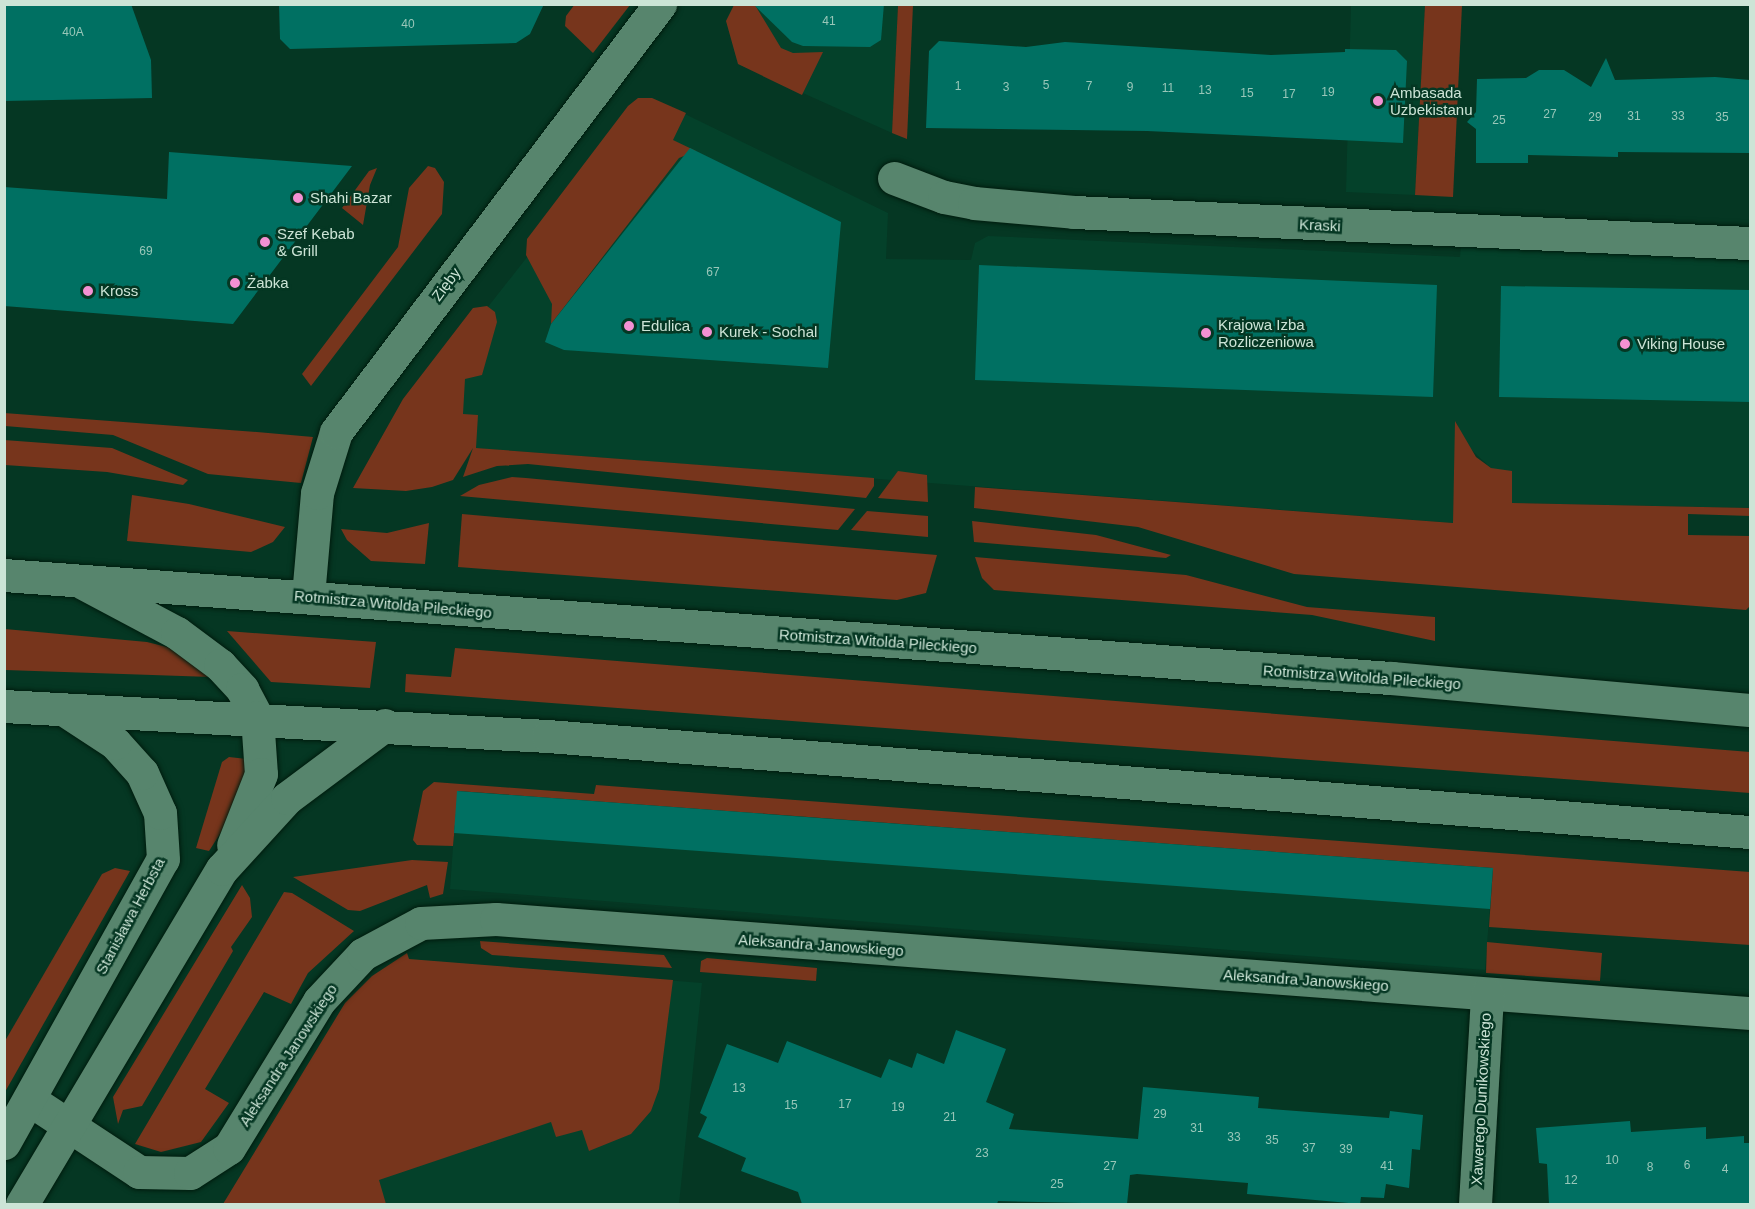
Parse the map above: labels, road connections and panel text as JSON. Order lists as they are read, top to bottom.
{
  "streets": {
    "street": [
      "Kraski",
      "Zięby",
      "Rotmistrza Witolda Pileckiego",
      "Stanisława Herbsta",
      "Aleksandra Janowskiego",
      "Xawerego Dunikowskiego"
    ]
  },
  "crossings": [
    ["Zięby", "Rotmistrza Witolda Pileckiego"],
    ["Stanisława Herbsta", "Aleksandra Janowskiego"],
    ["Aleksandra Janowskiego", "Xawerego Dunikowskiego"]
  ],
  "places": [
    "Ambasada Uzbekistanu",
    "Shahi Bazar",
    "Szef Kebab & Grill",
    "Żabka",
    "Kross",
    "Edulica",
    "Kurek - Sochal",
    "Krajowa Izba Rozliczeniowa",
    "Viking House"
  ],
  "house_numbers": [
    "41",
    "40",
    "40A",
    "5",
    "1",
    "7",
    "3",
    "9",
    "11",
    "13",
    "19",
    "15",
    "17",
    "27",
    "31",
    "33",
    "29",
    "35",
    "25",
    "69",
    "67",
    "13",
    "17",
    "15",
    "19",
    "29",
    "21",
    "31",
    "33",
    "35",
    "37",
    "39",
    "23",
    "10",
    "6",
    "27",
    "41",
    "8",
    "4",
    "12",
    "25"
  ]
}
